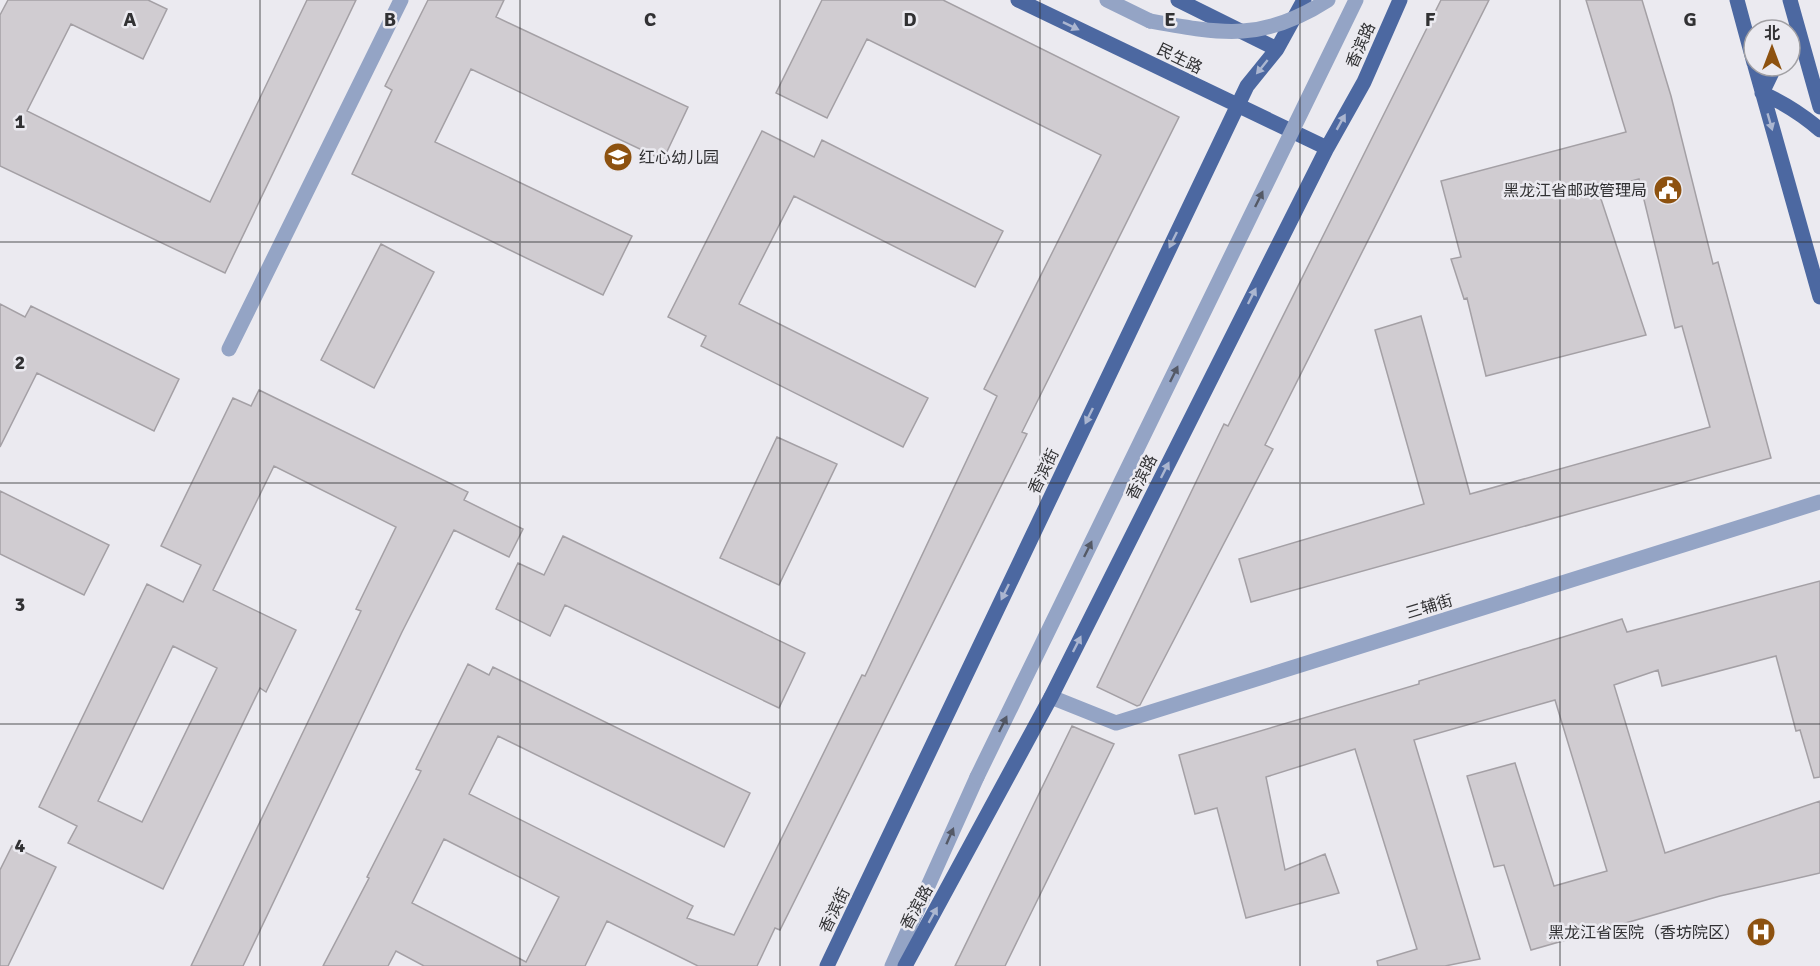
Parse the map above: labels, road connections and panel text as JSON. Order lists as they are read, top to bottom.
{
  "streets": {
    "main road": ["香滨路", "民生路", "香滨街"],
    "street": ["三辅街"]
  },
  "crossings": [
    ["香滨路", "民生路"],
    ["香滨路", "三辅街"],
    ["民生路", "香滨街"]
  ],
  "one_way": ["香滨路", "香滨街"],
  "places": {
    "school or university": ["红心幼儿园"],
    "public building": ["黑龙江省邮政管理局"],
    "hospital": ["黑龙江省医院（香坊院区）"]
  },
  "north": "top",
  "grid": {
    "columns": [
      "A",
      "B",
      "C",
      "D",
      "E",
      "F",
      "G"
    ],
    "rows": [
      "1",
      "2",
      "3",
      "4"
    ]
  }
}
